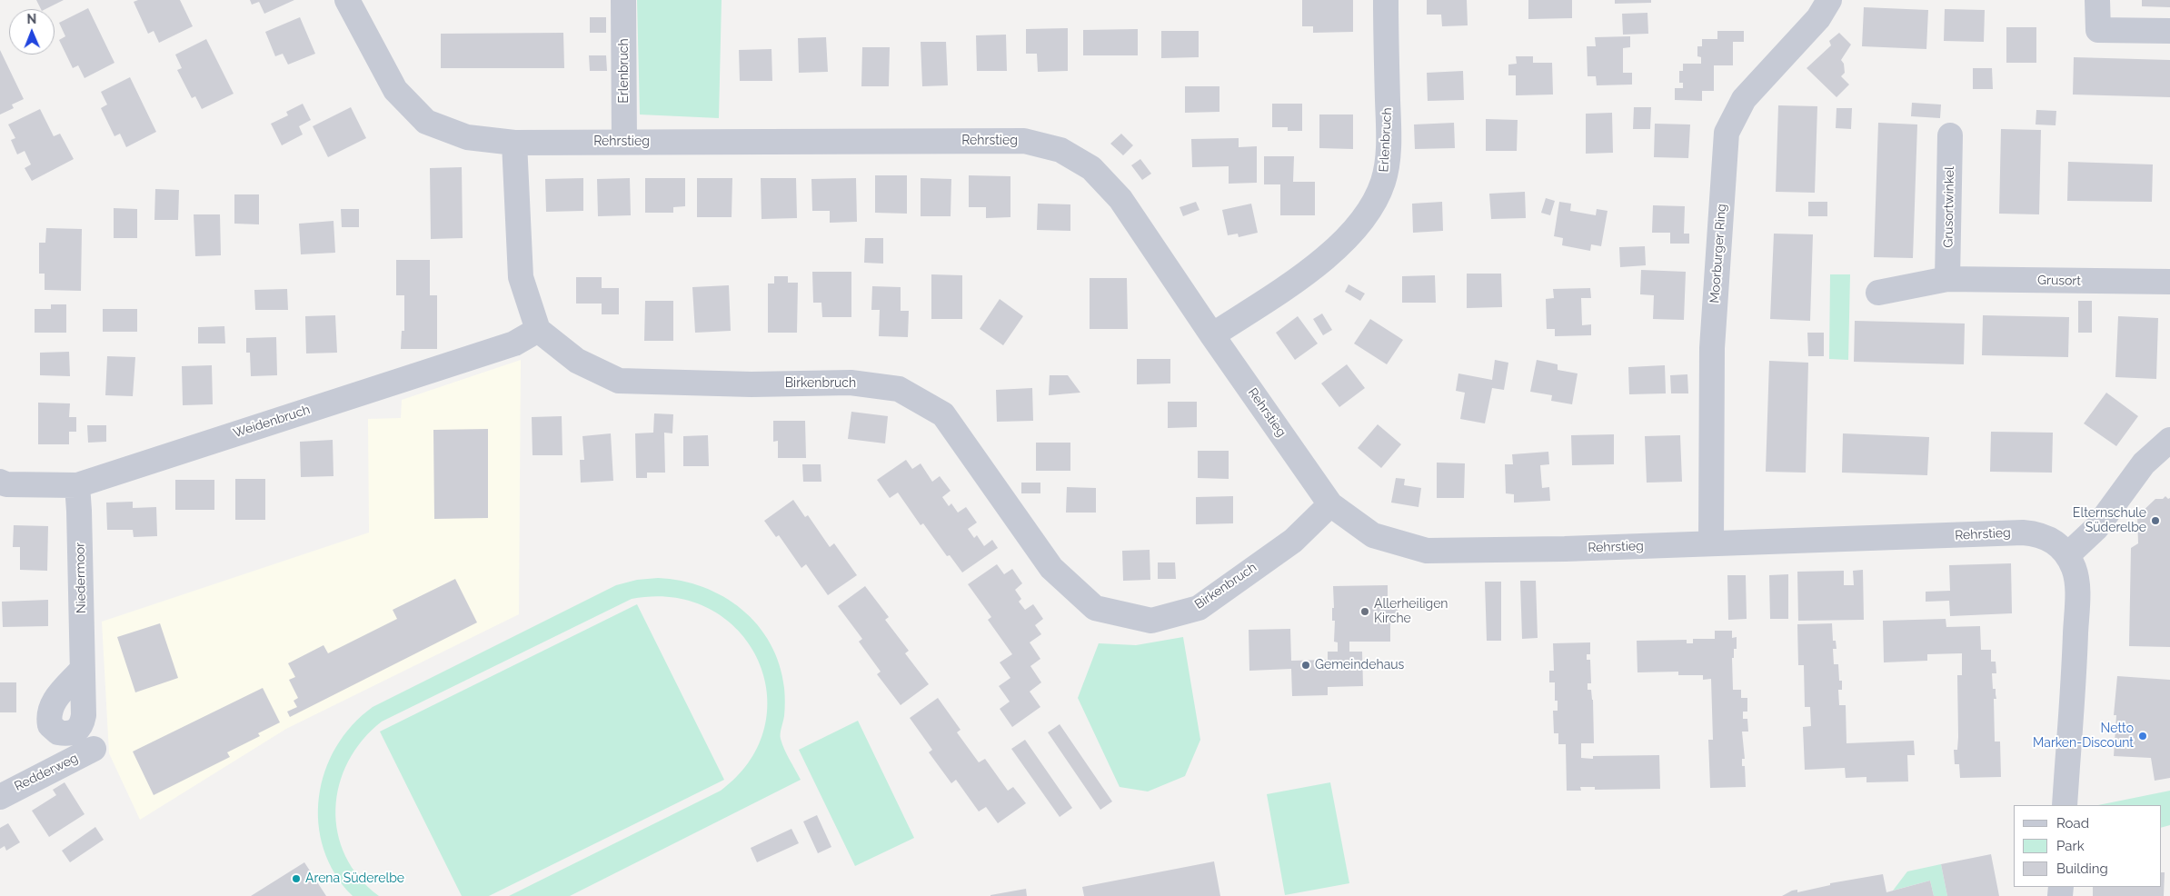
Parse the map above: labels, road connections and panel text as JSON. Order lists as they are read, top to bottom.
{
  "streets": {
    "street": [
      "Erlenbruch",
      "Rehrstieg",
      "Grusortwinkel",
      "Moorburger Ring",
      "Grusort",
      "Birkenbruch",
      "Weidenbruch",
      "Niedermoor",
      "Redderweg"
    ]
  },
  "crossings": [
    ["Erlenbruch", "Rehrstieg"],
    ["Rehrstieg", "Moorburger Ring"],
    ["Rehrstieg", "Birkenbruch"],
    ["Grusortwinkel", "Grusort"],
    ["Birkenbruch", "Weidenbruch"],
    ["Weidenbruch", "Niedermoor"]
  ],
  "places": [
    "Elternschule Süderelbe",
    "Allerheiligen Kirche",
    "Gemeindehaus",
    "Netto Marken-Discount",
    "Arena Süderelbe"
  ],
  "legend": ["Road", "Park", "Building"],
  "north": "top"
}
